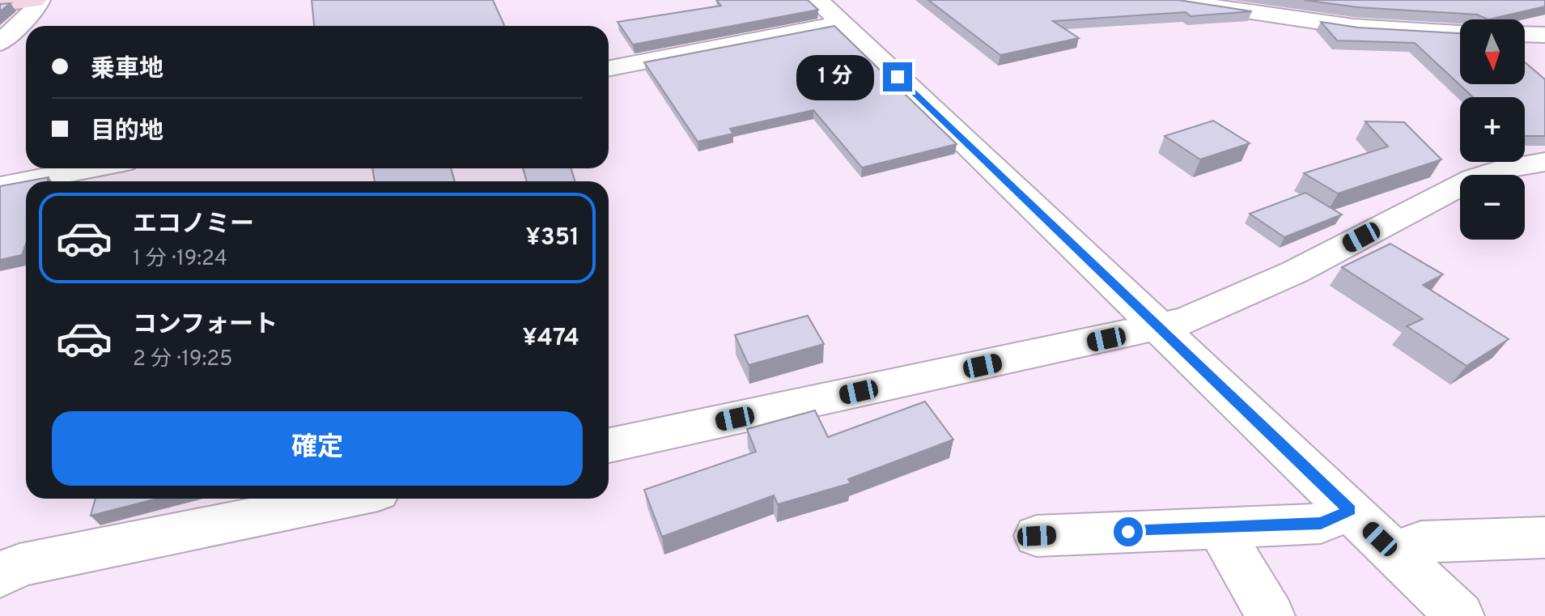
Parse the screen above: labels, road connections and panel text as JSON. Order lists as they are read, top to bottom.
{
  "north": "bottom",
  "page": {
    "map_buttons": ["+", "−"],
    "banner": ["乗車地", "目的地"],
    "bubble": "1 分",
    "list": [
      {
        "name": "エコノミー",
        "note": "1 分 · 19:24",
        "value": "¥351"
      },
      {
        "name": "コンフォート",
        "note": "2 分 · 19:25",
        "value": "¥474"
      }
    ],
    "buttons": "確定"
  }
}
